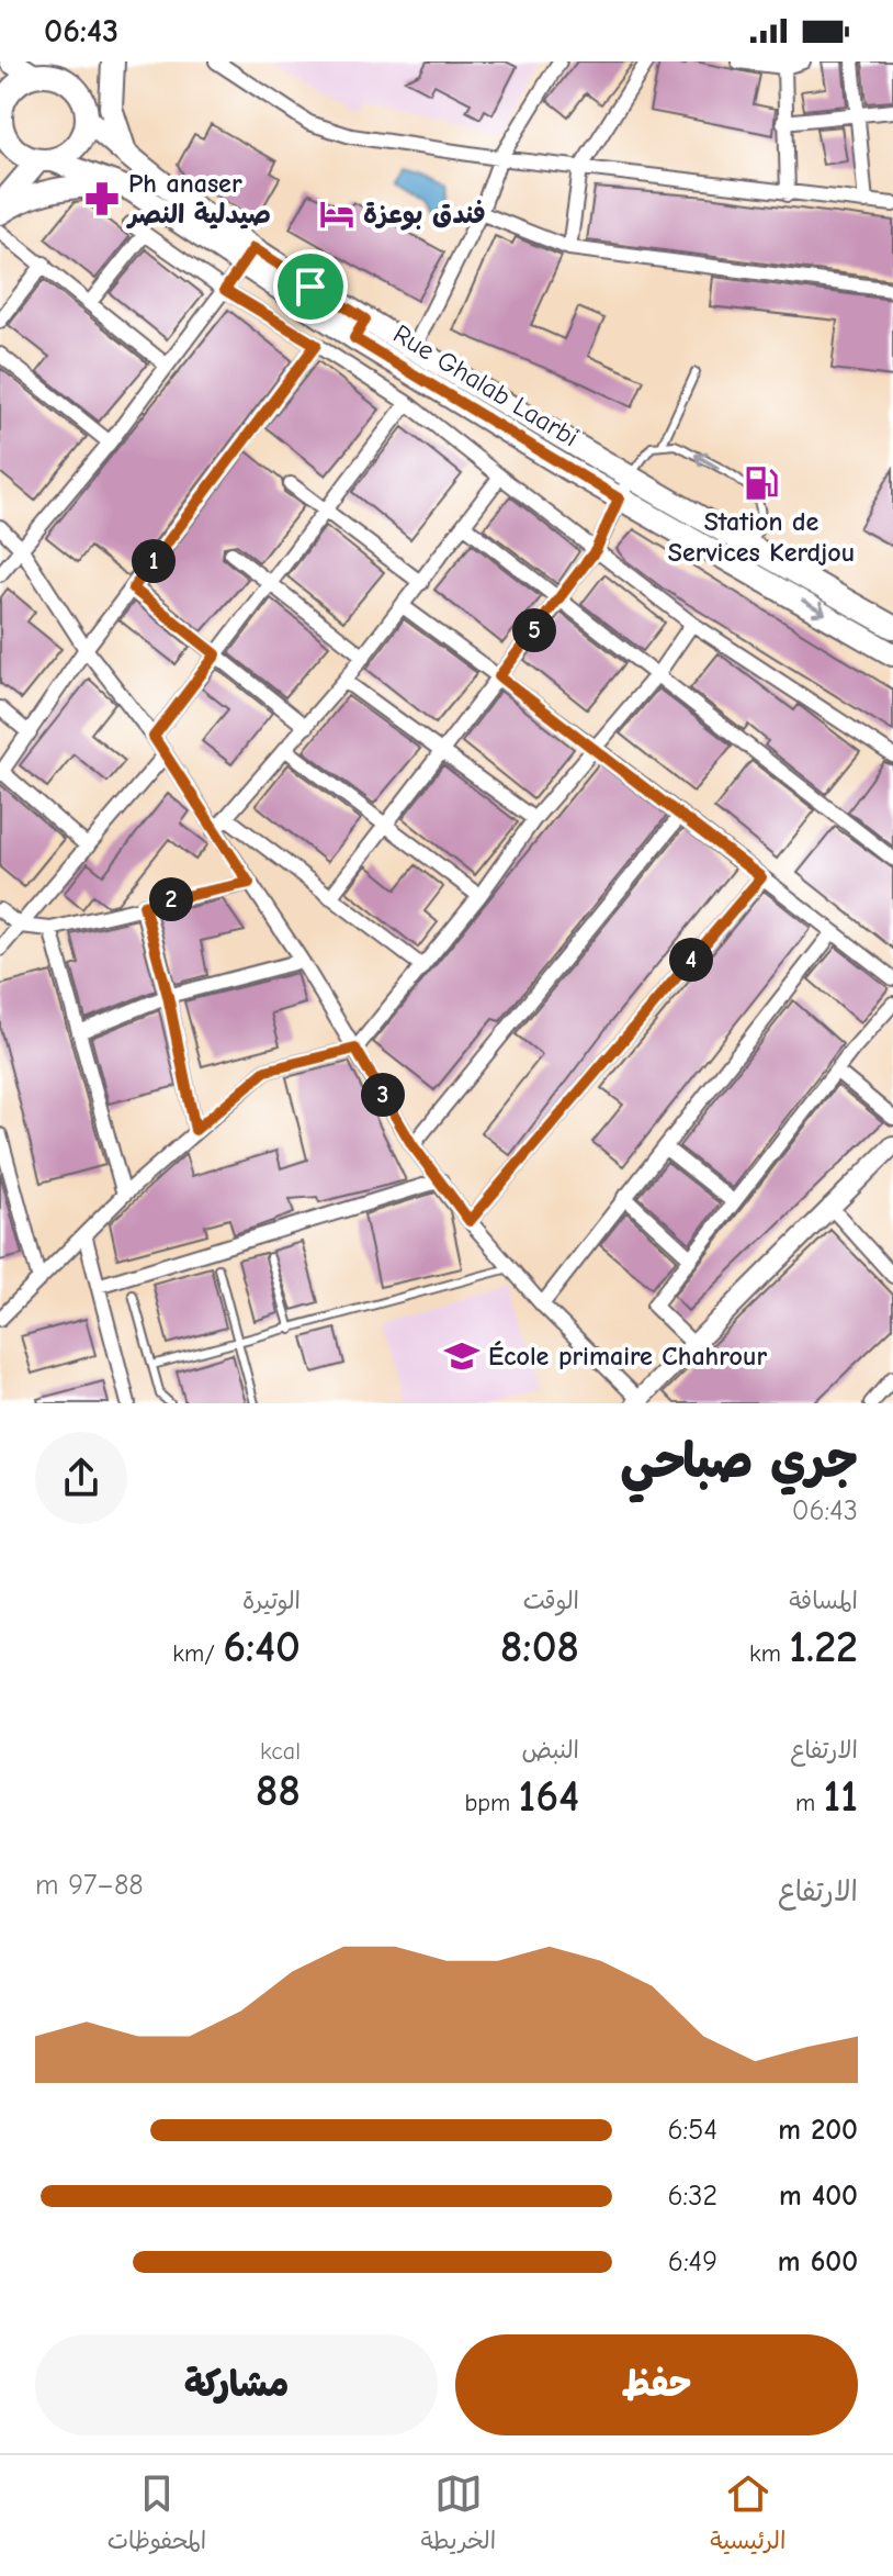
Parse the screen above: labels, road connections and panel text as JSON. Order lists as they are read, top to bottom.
{
  "streets": {
    "main road": ["Rue Ghalab Laarbi"]
  },
  "places": {
    "pharmacy": ["Ph anaser صيدلية النصر"],
    "hotel": ["فندق بوعزة"],
    "fuel station": ["Station de Services Kerdjou"],
    "school or university": ["École primaire Chahrour"]
  },
  "page": {
    "status": "06:43",
    "pins": [
      "1",
      "5",
      "2",
      "4",
      "3"
    ],
    "heading": ["جري صباحي", "06:43"],
    "stats": [
      ["المسافة", "1.22 km"],
      ["الوقت", "8:08"],
      ["الوتيرة", "6:40 /km"],
      ["الارتفاع", "11 m"],
      ["النبض", "164 bpm"],
      ["kcal", "88"]
    ],
    "chart": ["الارتفاع", "88–97 m"],
    "list": [
      {
        "name": "200 m",
        "note": "6:54"
      },
      {
        "name": "400 m",
        "note": "6:32"
      },
      {
        "name": "600 m",
        "note": "6:49"
      }
    ],
    "buttons": ["حفظ", "مشاركة"],
    "tabs": ["الرئيسية", "الخريطة", "المحفوظات"]
  }
}
